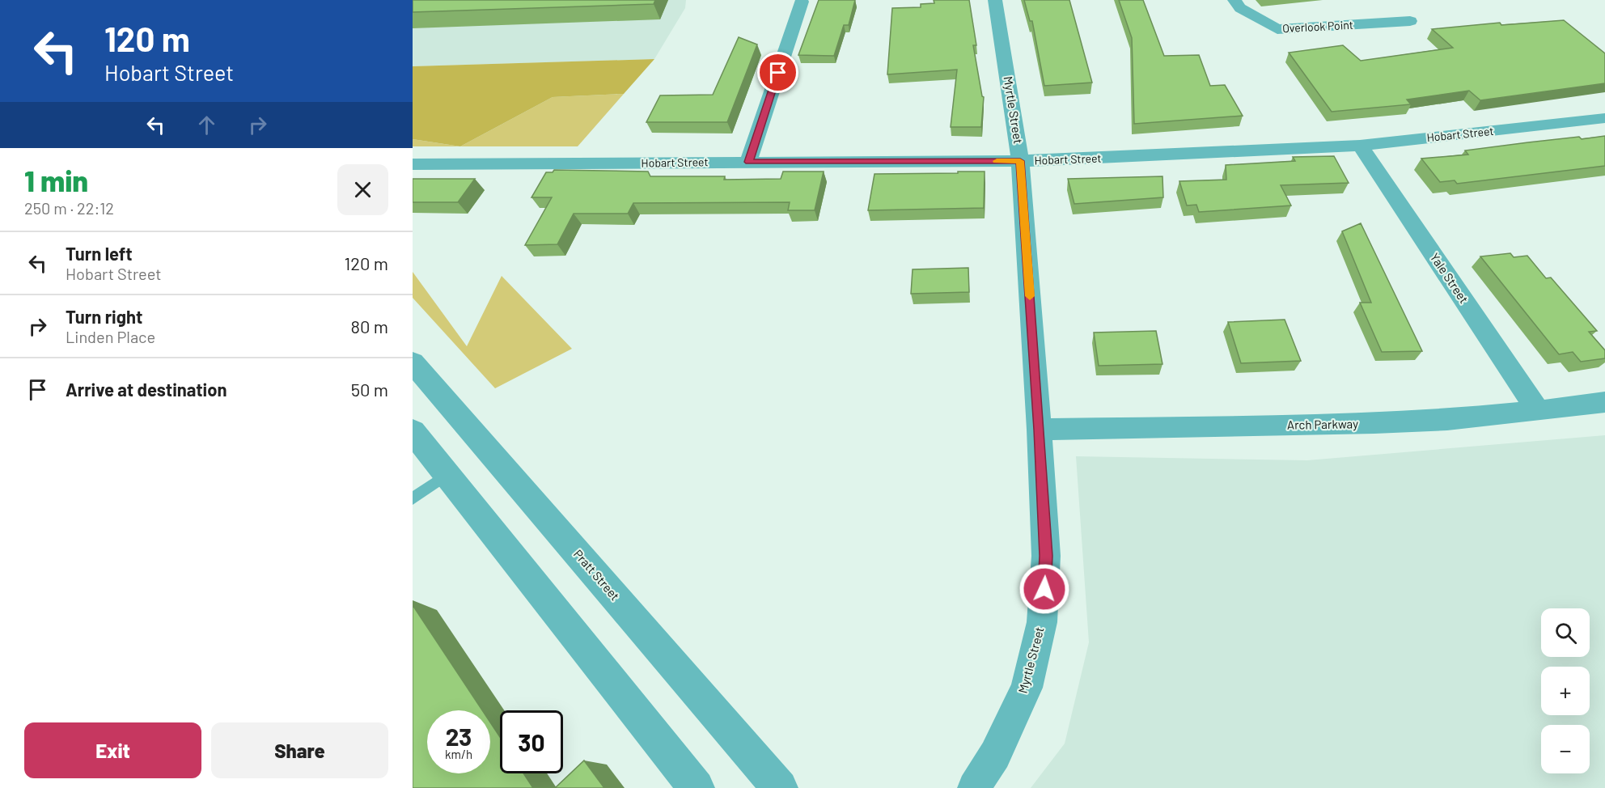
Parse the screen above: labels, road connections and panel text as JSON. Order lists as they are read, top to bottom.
{
  "streets": {
    "street": [
      "Overlook Point",
      "Myrtle Street",
      "Hobart Street",
      "Yale Street",
      "Arch Parkway",
      "Pratt Street"
    ]
  },
  "crossings": [
    ["Myrtle Street", "Hobart Street"],
    ["Myrtle Street", "Arch Parkway"],
    ["Hobart Street", "Yale Street"],
    ["Yale Street", "Arch Parkway"]
  ],
  "page": {
    "turn": ["120 m", "Hobart Street"],
    "heading": ["1 min", "250 m · 22:12"],
    "list": [
      {
        "name": "Turn left",
        "note": "Hobart Street",
        "value": "120 m"
      },
      {
        "name": "Turn right",
        "note": "Linden Place",
        "value": "80 m"
      },
      {
        "name": "Arrive at destination",
        "value": "50 m"
      }
    ],
    "map_buttons": ["+", "−"],
    "speed": "23 km/h",
    "limit": "30",
    "buttons": ["Exit", "Share"]
  }
}
